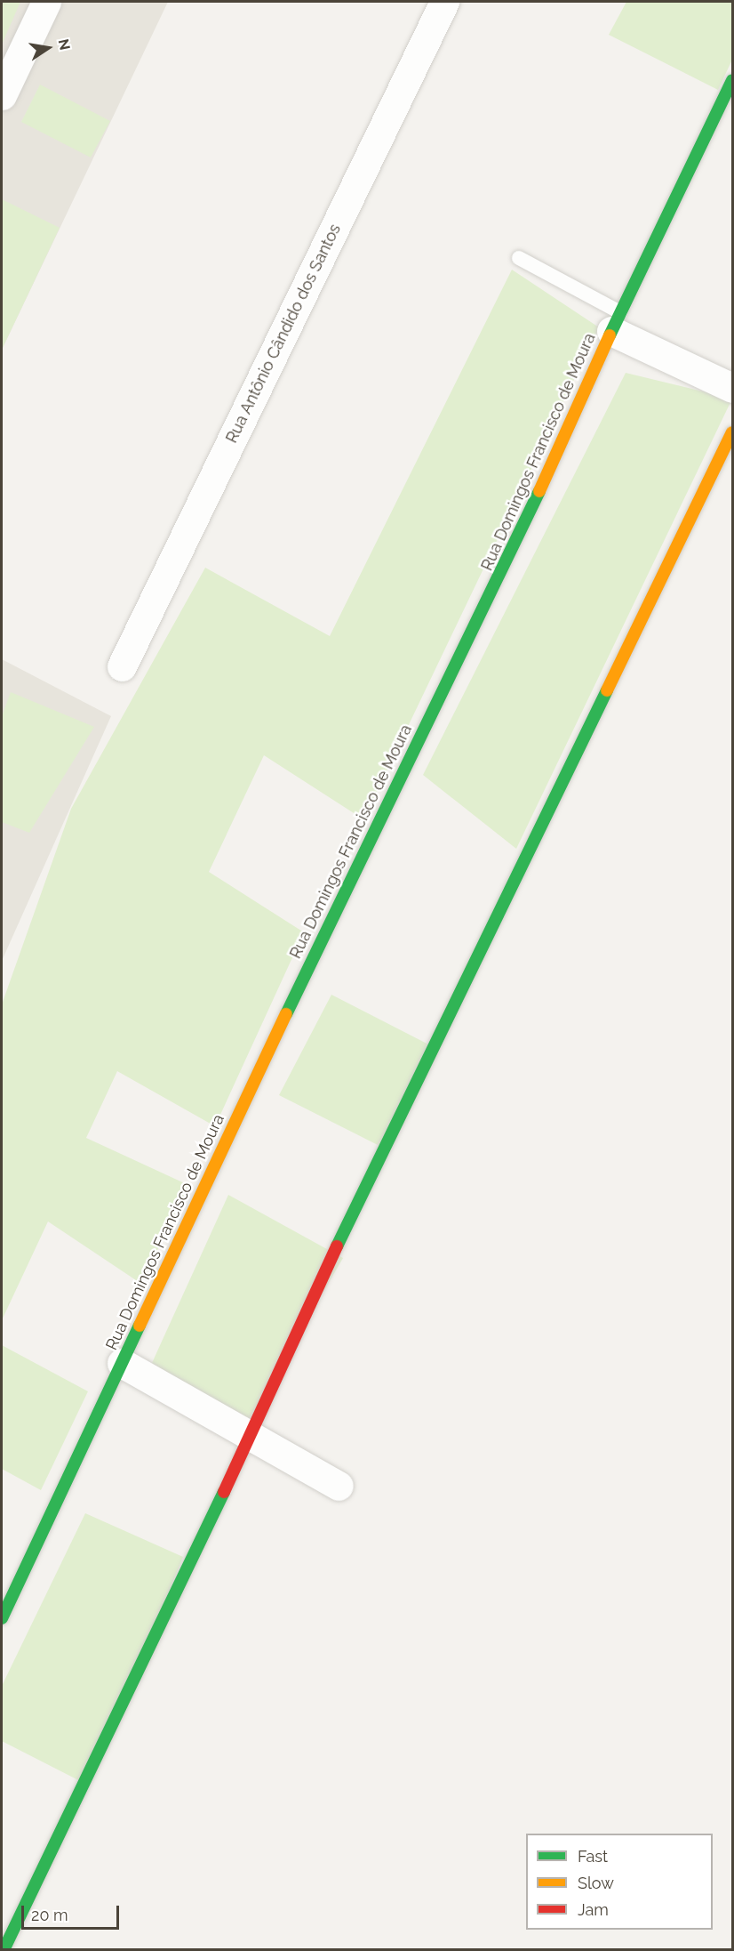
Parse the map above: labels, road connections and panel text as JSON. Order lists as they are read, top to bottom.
{
  "streets": {
    "street": ["Rua Antônio Cândido dos Santos", "Rua Domingos Francisco de Moura"]
  },
  "legend": ["Fast", "Slow", "Jam"],
  "scale_bar": "20 m",
  "north": "right"
}
